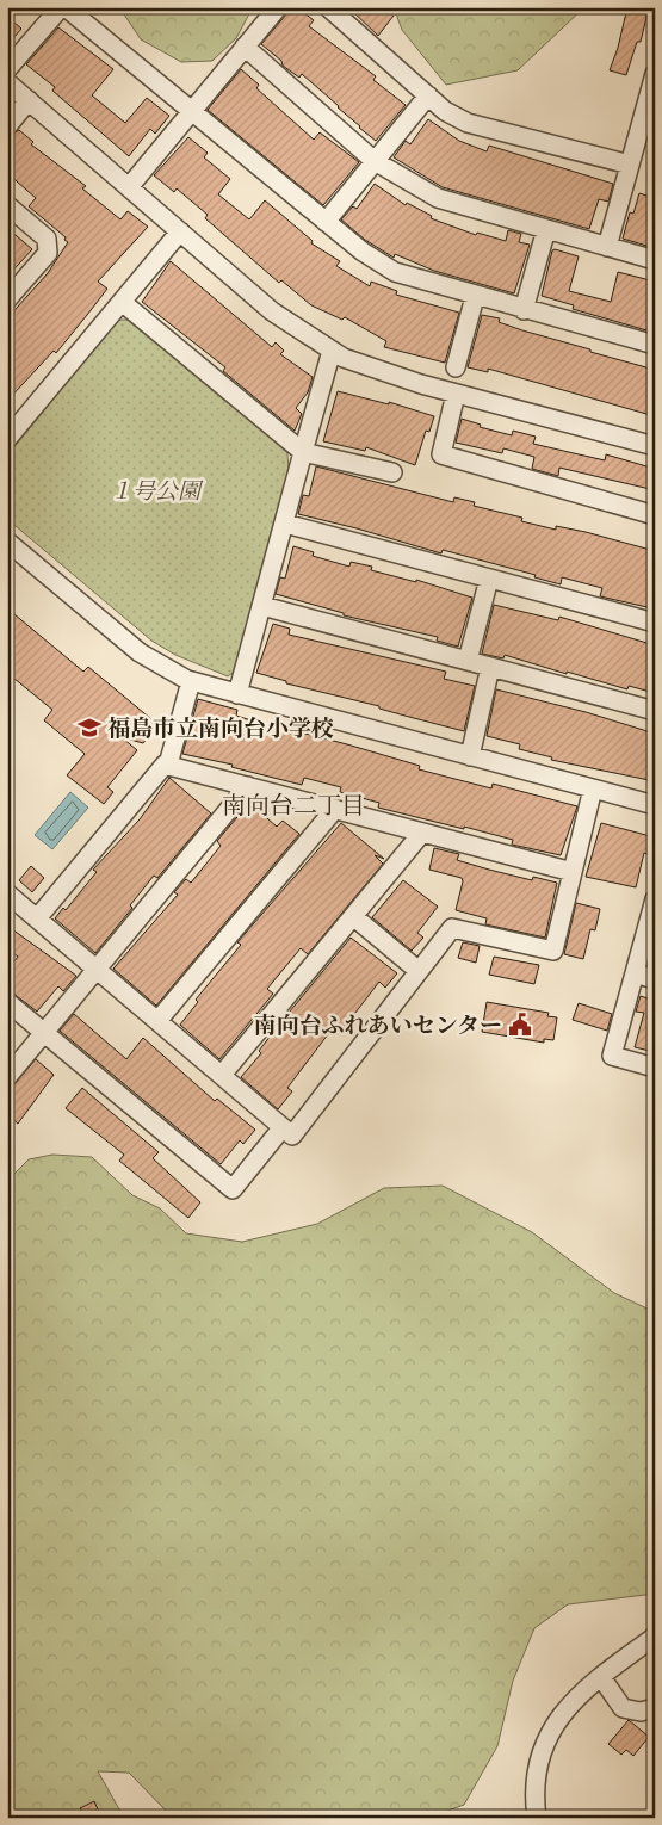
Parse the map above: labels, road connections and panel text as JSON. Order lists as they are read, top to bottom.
{
  "districts": ["南向台二丁目"],
  "parks": ["１号公園"],
  "places": {
    "school or university": ["福島市立南向台小学校"],
    "public building": ["南向台ふれあいセンター"]
  }
}
